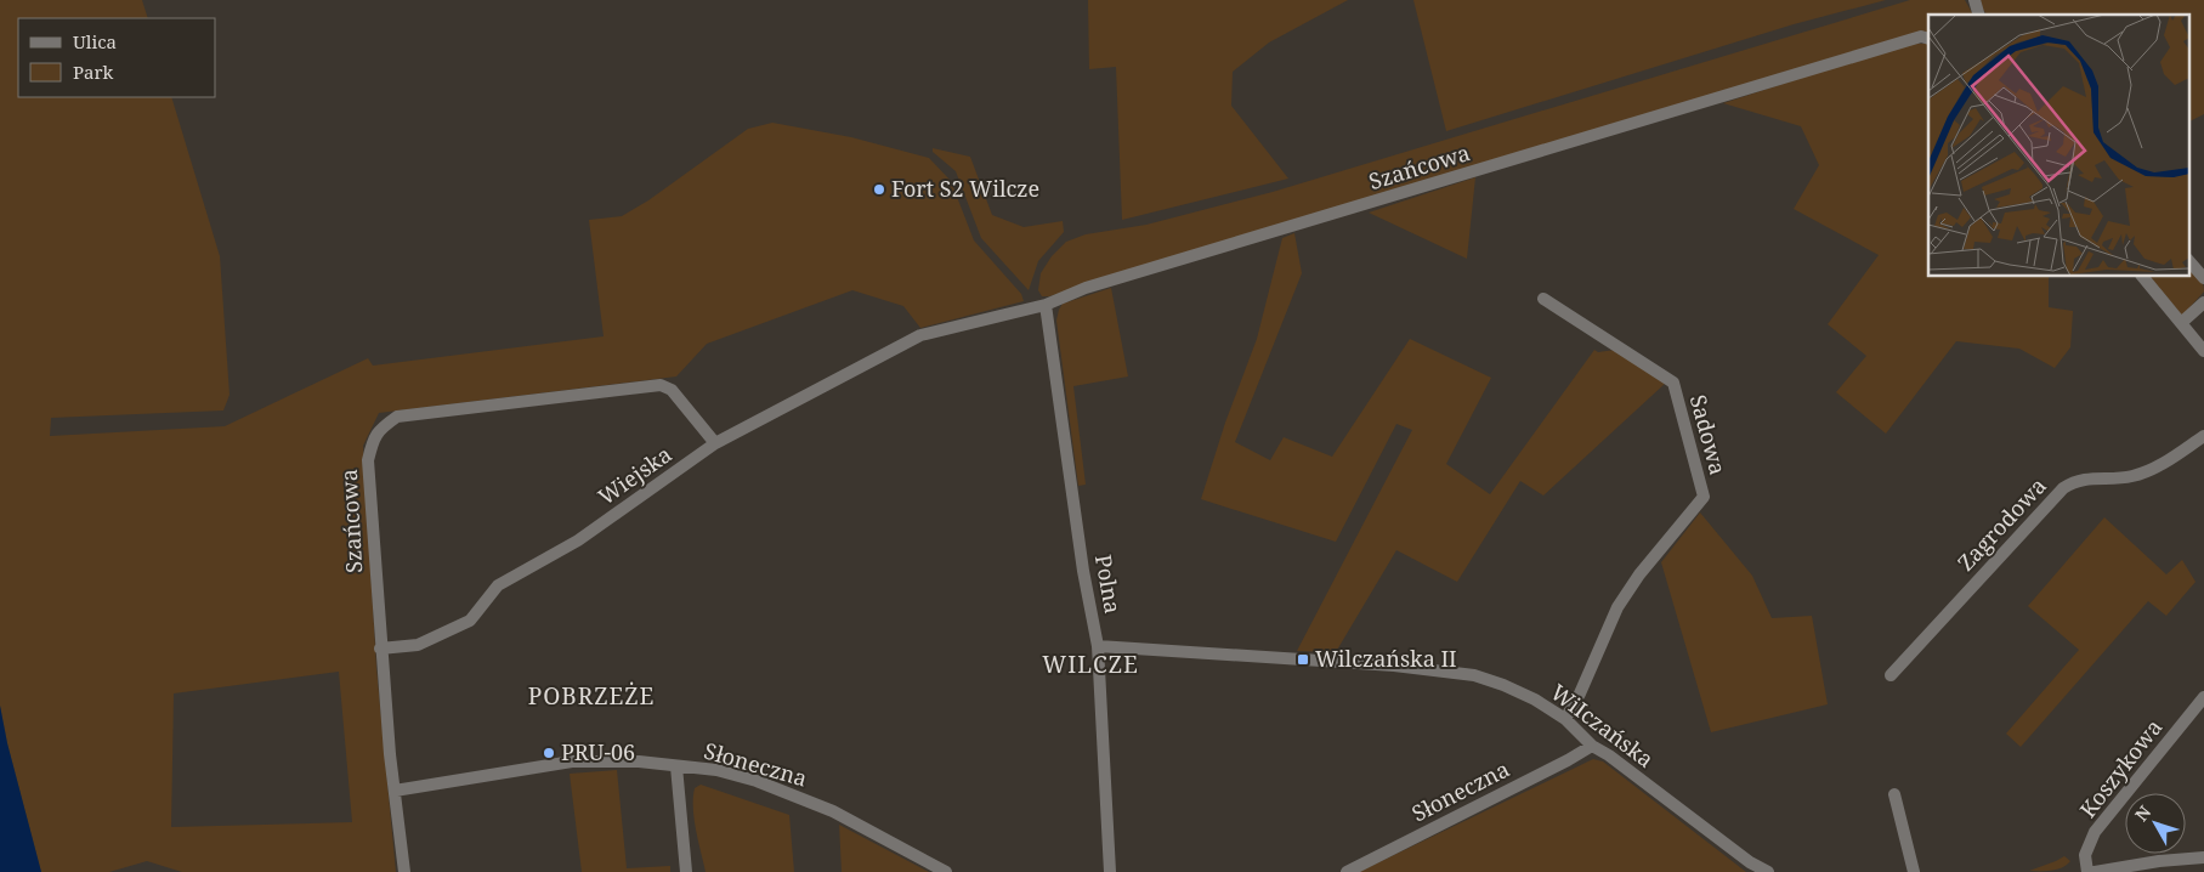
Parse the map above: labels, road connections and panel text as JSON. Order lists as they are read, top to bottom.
{
  "streets": {
    "street": [
      "Szańcowa",
      "Sadowa",
      "Wiejska",
      "Zagrodowa",
      "Polna",
      "WiIczańska",
      "Słoneczna",
      "Koszykowa"
    ]
  },
  "crossings": [
    ["Szańcowa", "Wiejska"],
    ["Szańcowa", "Polna"],
    ["Szańcowa", "Słoneczna"],
    ["Sadowa", "WiIczańska"],
    ["Polna", "WiIczańska"],
    ["WiIczańska", "Słoneczna"]
  ],
  "districts": ["WILCZE", "POBRZEŻE"],
  "places": {
    "other": ["Fort S2 Wilcze", "PRU-06"],
    "transit": ["Wilczańska II"]
  },
  "legend": ["Ulica", "Park"],
  "north": "top left"
}
